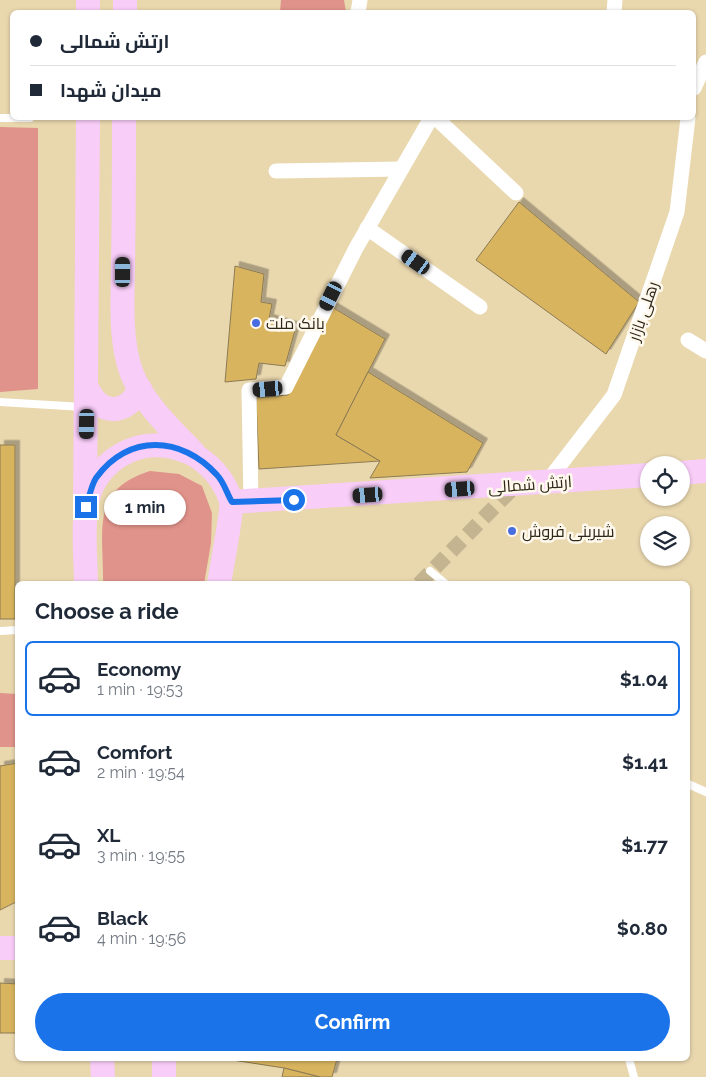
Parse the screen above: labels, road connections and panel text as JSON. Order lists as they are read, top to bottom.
{
  "streets": {
    "main road": ["ارتش شمالی"],
    "street": ["رهلی بازار"]
  },
  "crossings": [
    ["رهلی بازار", "ارتش شمالی"]
  ],
  "places": ["بانک ملت", "شیرینی فروش"],
  "page": {
    "banner": ["ارتش شمالی", "میدان شهدا"],
    "bubble": "1 min",
    "heading": "Choose a ride",
    "list": [
      {
        "name": "Economy",
        "note": "1 min · 19:53",
        "value": "$1.04"
      },
      {
        "name": "Comfort",
        "note": "2 min · 19:54",
        "value": "$1.41"
      },
      {
        "name": "XL",
        "note": "3 min · 19:55",
        "value": "$1.77"
      },
      {
        "name": "Black",
        "note": "4 min · 19:56",
        "value": "$0.80"
      }
    ],
    "buttons": "Confirm"
  }
}
